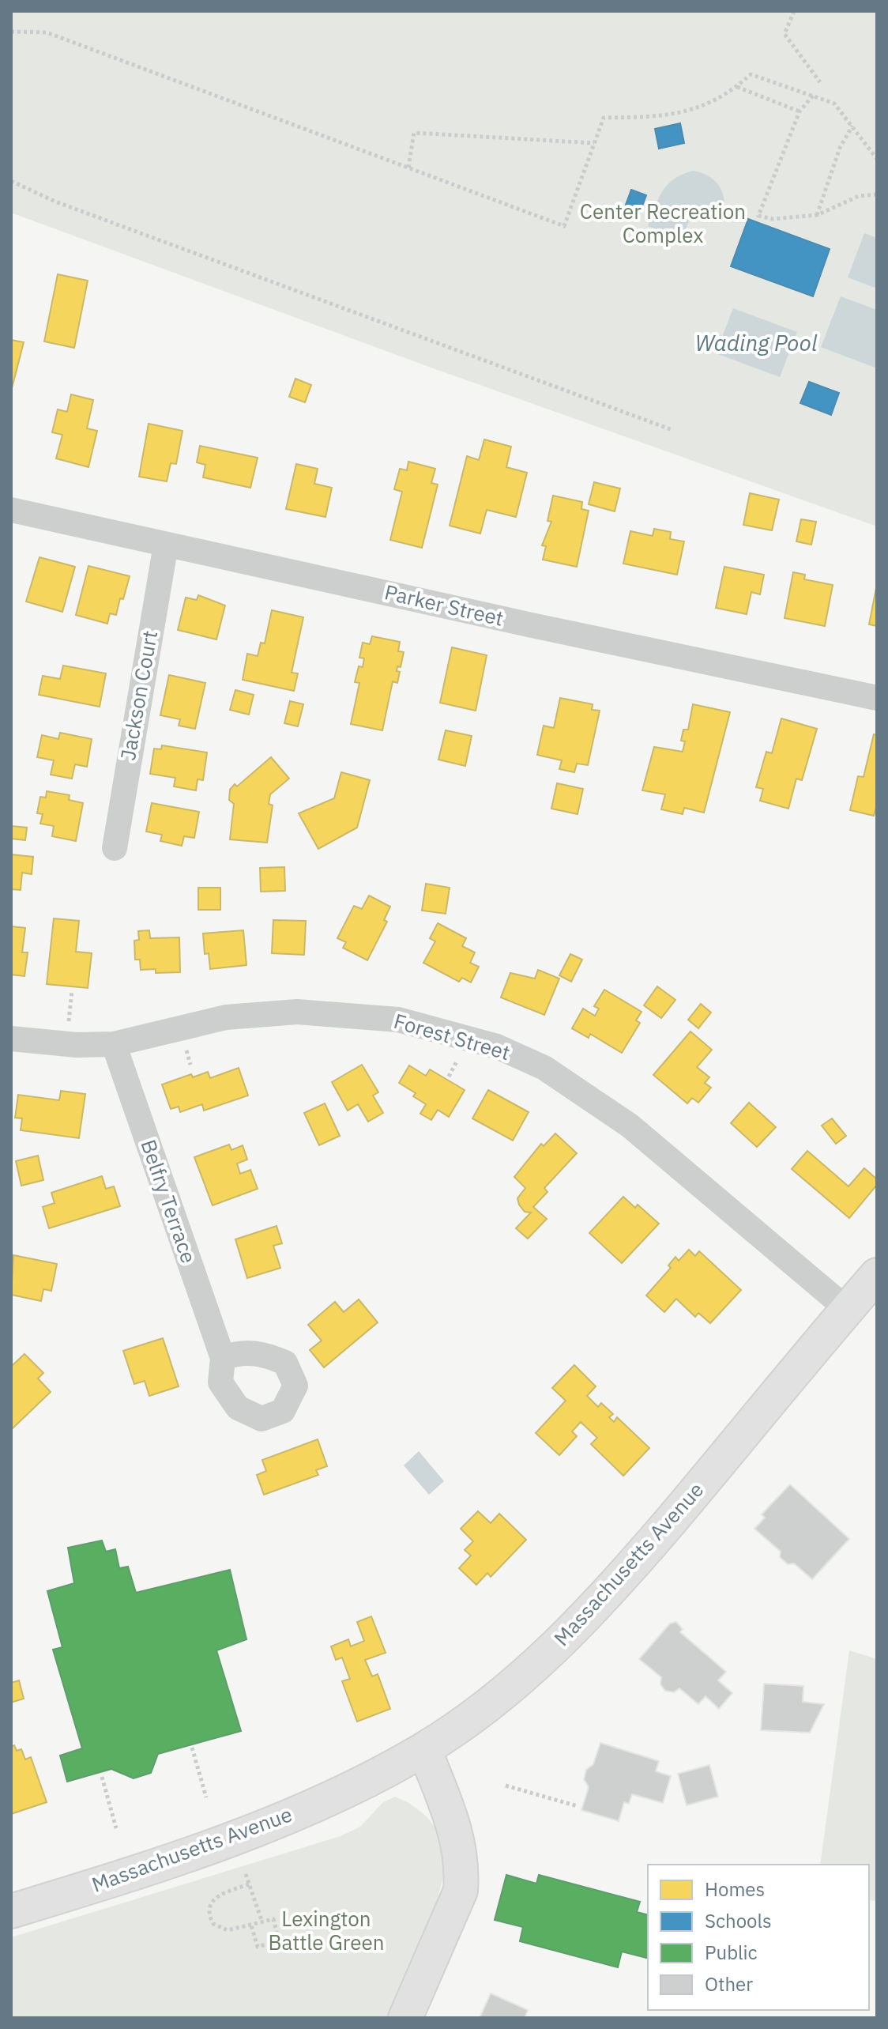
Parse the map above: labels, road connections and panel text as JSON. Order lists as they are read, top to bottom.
{
  "streets": {
    "main road": ["Massachusetts Avenue"],
    "street": [
      "Parker Street",
      "Jackson Court",
      "Forest Street",
      "Belfry Terrace"
    ]
  },
  "crossings": [
    ["Parker Street", "Jackson Court"],
    ["Forest Street", "Belfry Terrace"],
    ["Forest Street", "Massachusetts Avenue"]
  ],
  "water": ["Wading Pool"],
  "parks": ["Center Recreation Complex", "Lexington Battle Green"],
  "legend": [
    "Homes",
    "Schools",
    "Public",
    "Other"
  ]
}
